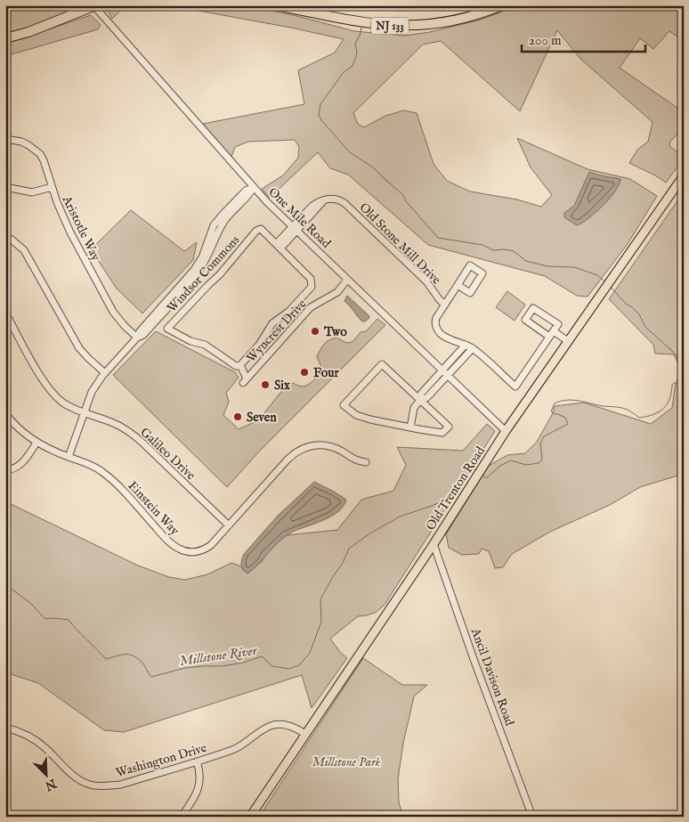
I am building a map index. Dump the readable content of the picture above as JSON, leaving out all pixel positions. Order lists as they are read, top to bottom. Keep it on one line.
{"streets":{"highway":["NJ 133"],"main road":["Old Trenton Road"],"street":["One Mile Road","Aristotle Way","Old Stone Mill Drive","Windsor Commons","Wyncrest Drive","Galileo Drive","Einstein Way","Ancil Davison Road","Washington Drive"]},"crossings":[["One Mile Road","Old Stone Mill Drive"],["One Mile Road","Wyncrest Drive"],["One Mile Road","Old Trenton Road"],["Windsor Commons","Wyncrest Drive"],["Galileo Drive","Einstein Way"],["Old Trenton Road","Ancil Davison Road"],["Old Trenton Road","Washington Drive"]],"water":["Millstone River"],"parks":["Millstone Park"],"places":["Two","Four","Six","Seven"],"scale_bar":"200 m","north":"bottom right"}
